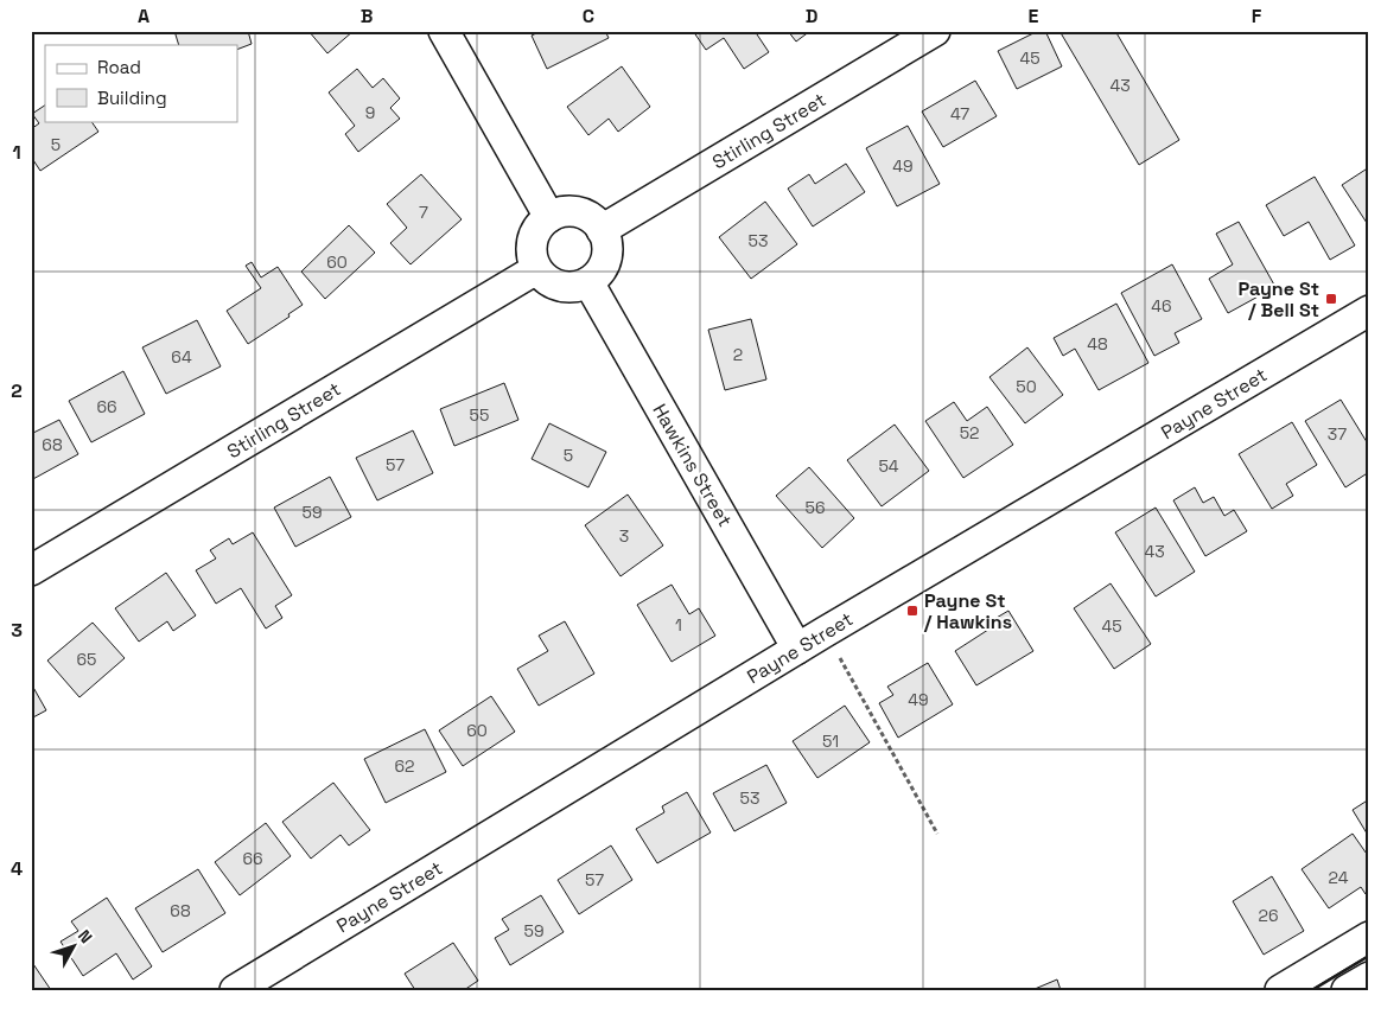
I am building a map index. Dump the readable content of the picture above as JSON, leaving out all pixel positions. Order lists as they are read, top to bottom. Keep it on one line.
{"streets":{"street":["Stirling Street","Payne Street","Hawkins Street"]},"crossings":[["Stirling Street","Hawkins Street"],["Payne Street","Hawkins Street"]],"places":{"transit":["Payne St / Bell St","Payne St / Hawkins"]},"house_numbers":["45","43","9","47","5","49","7","53","60","46","48","2","64","50","66","55","52","37","68","5","57","54","56","59","3","43","1","45","65","49","60","51","62","53","66","24","57","68","26","59"],"legend":["Road","Building"],"north":"top right","grid":{"columns":["A","B","C","D","E","F"],"rows":["1","2","3","4"]}}
